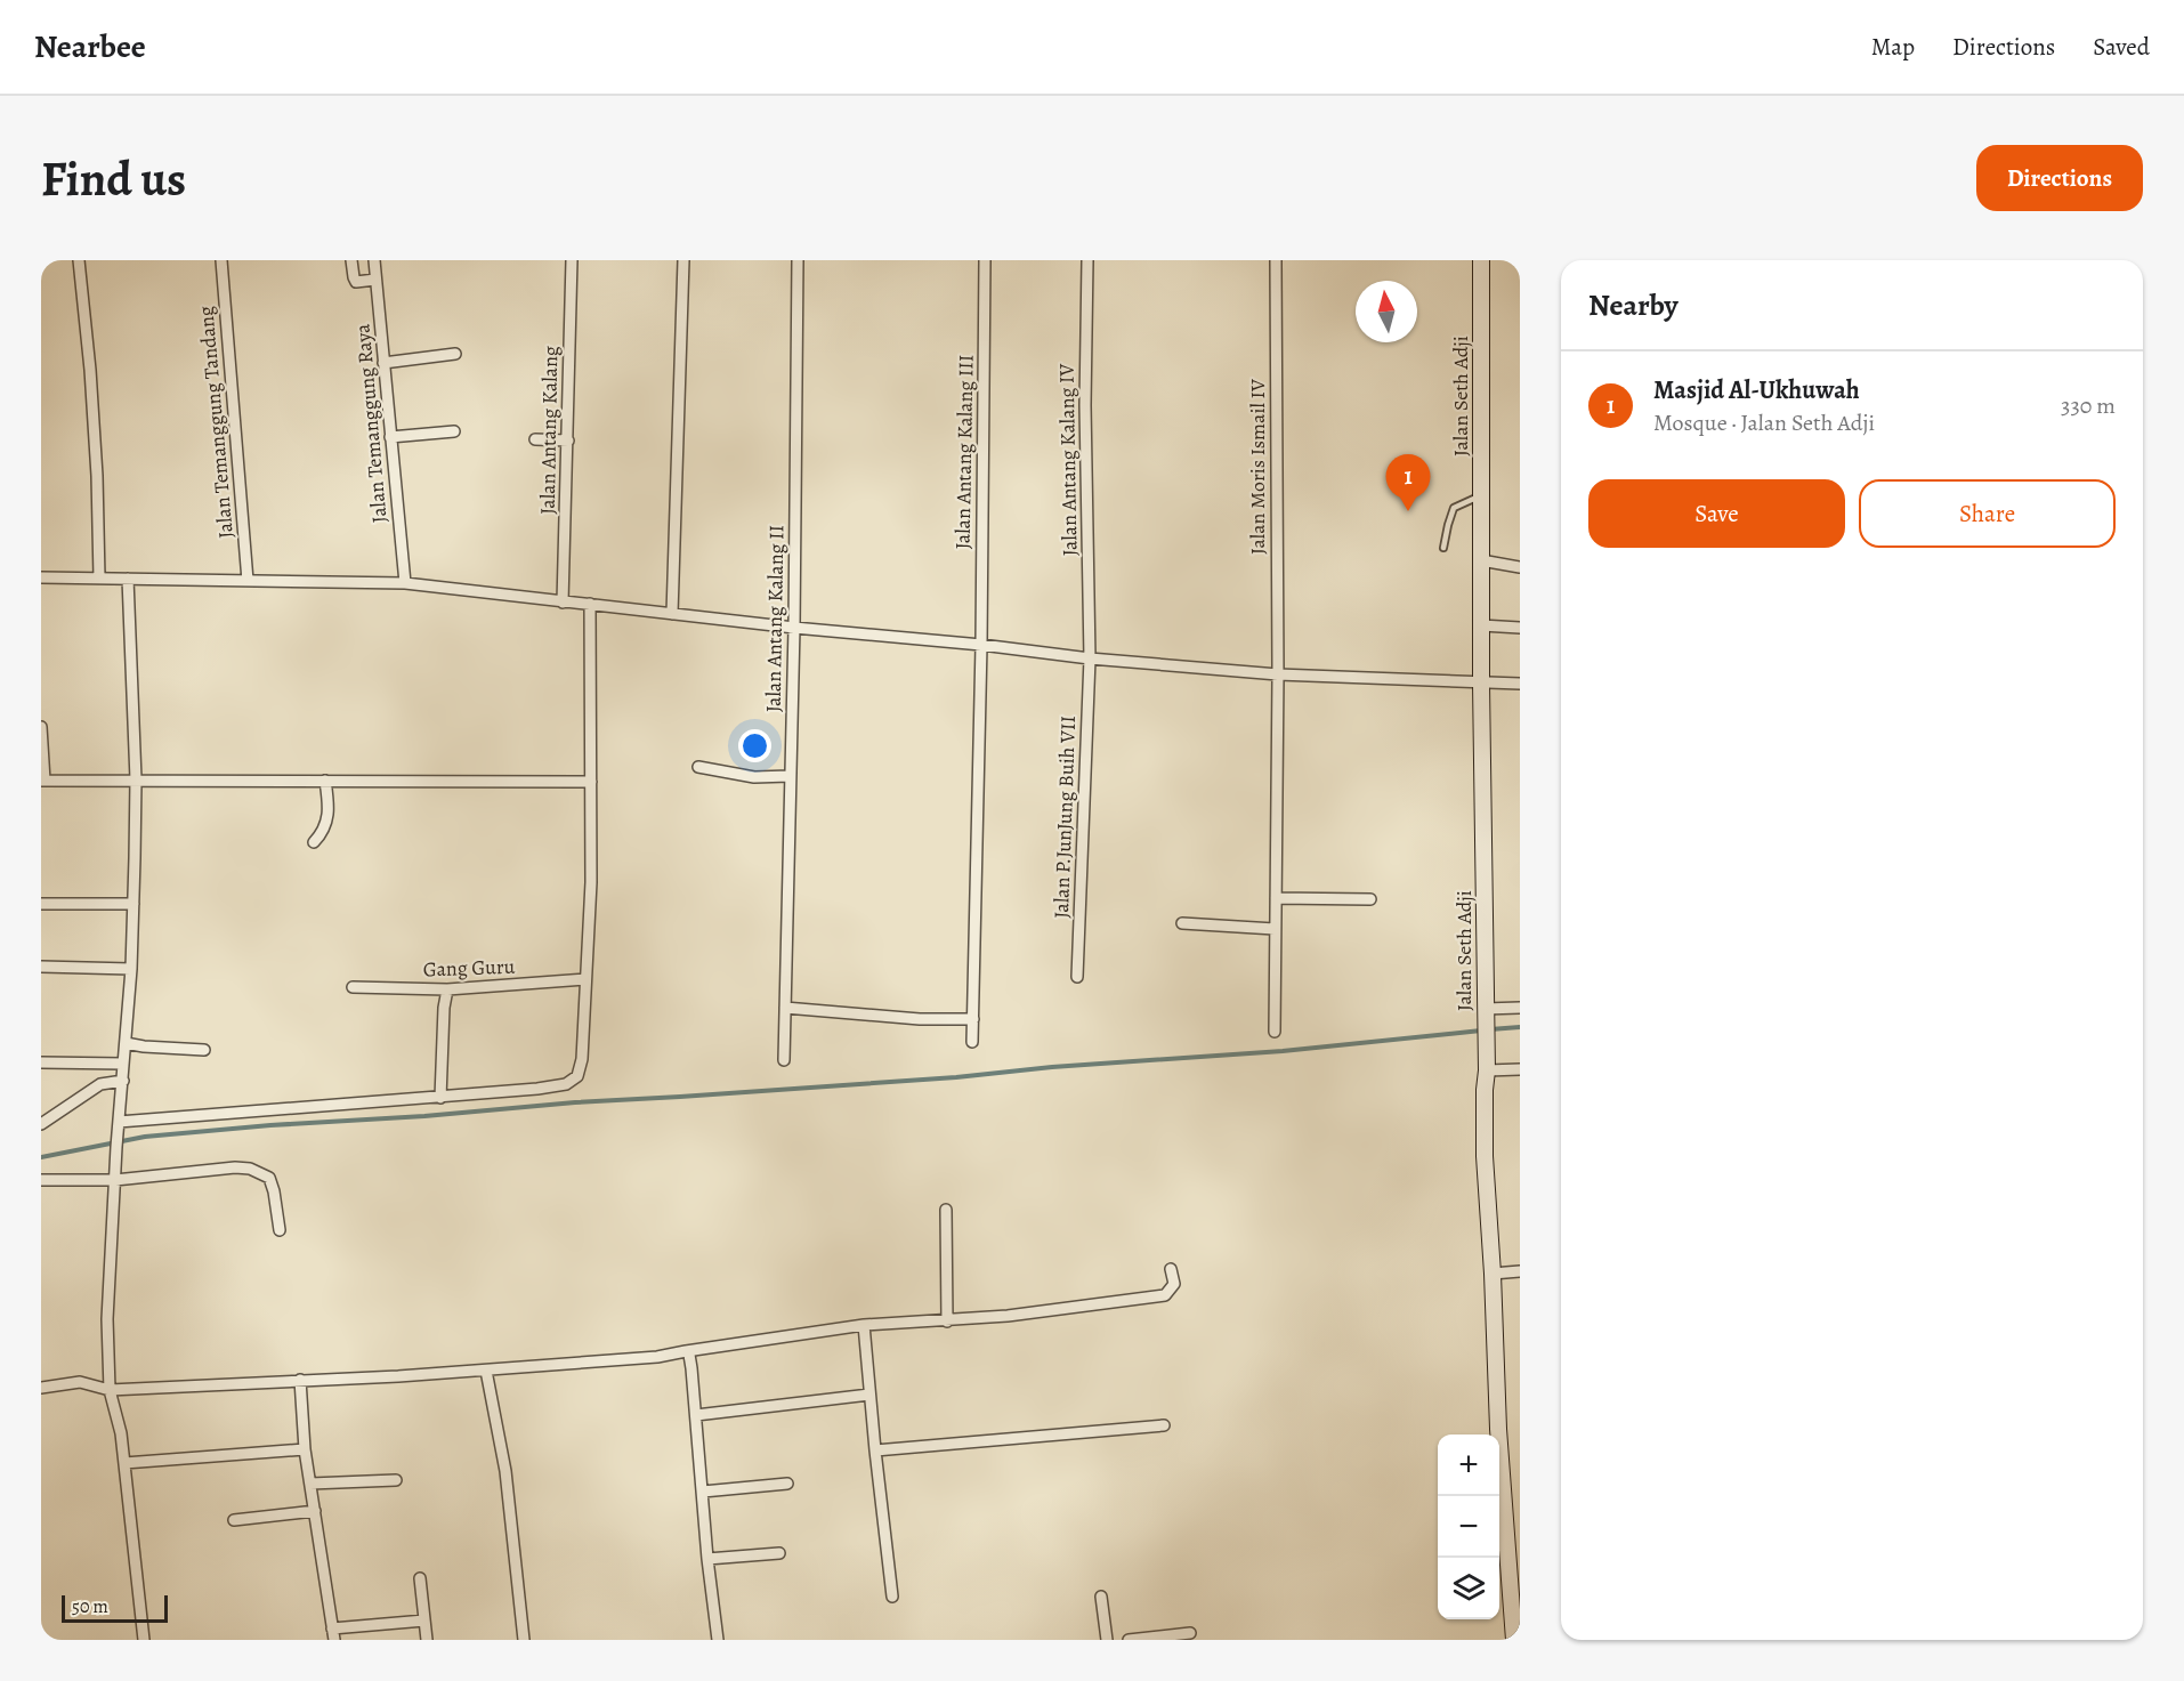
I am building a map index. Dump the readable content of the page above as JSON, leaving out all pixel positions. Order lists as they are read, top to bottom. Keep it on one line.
{"streets":{"street":["Jalan Seth Adji","Jalan Temanggung Tandang","Jalan Temanggung Raya","Jalan Antang Kalang","Jalan Antang Kalang III","Jalan Antang Kalang IV","Jalan Moris Ismail IV","Jalan Antang Kalang II","Jalan P.JunJung Buih VII","Gang Guru"]},"crossings":[["Jalan Antang Kalang IV","Jalan P.JunJung Buih VII"]],"scale_bar":"50 m","north":"top","page":{"header":"Nearbee","nav":["Map","Directions","Saved"],"buttons":["Directions",["Save","Share"]],"title":"Find us","heading":"Nearby","list":[{"mark":"1","name":"Masjid Al-Ukhuwah","note":"Mosque · Jalan Seth Adji","value":"330 m"}],"pins":"1","map_buttons":["+","−"],"scale":"50 m"}}
